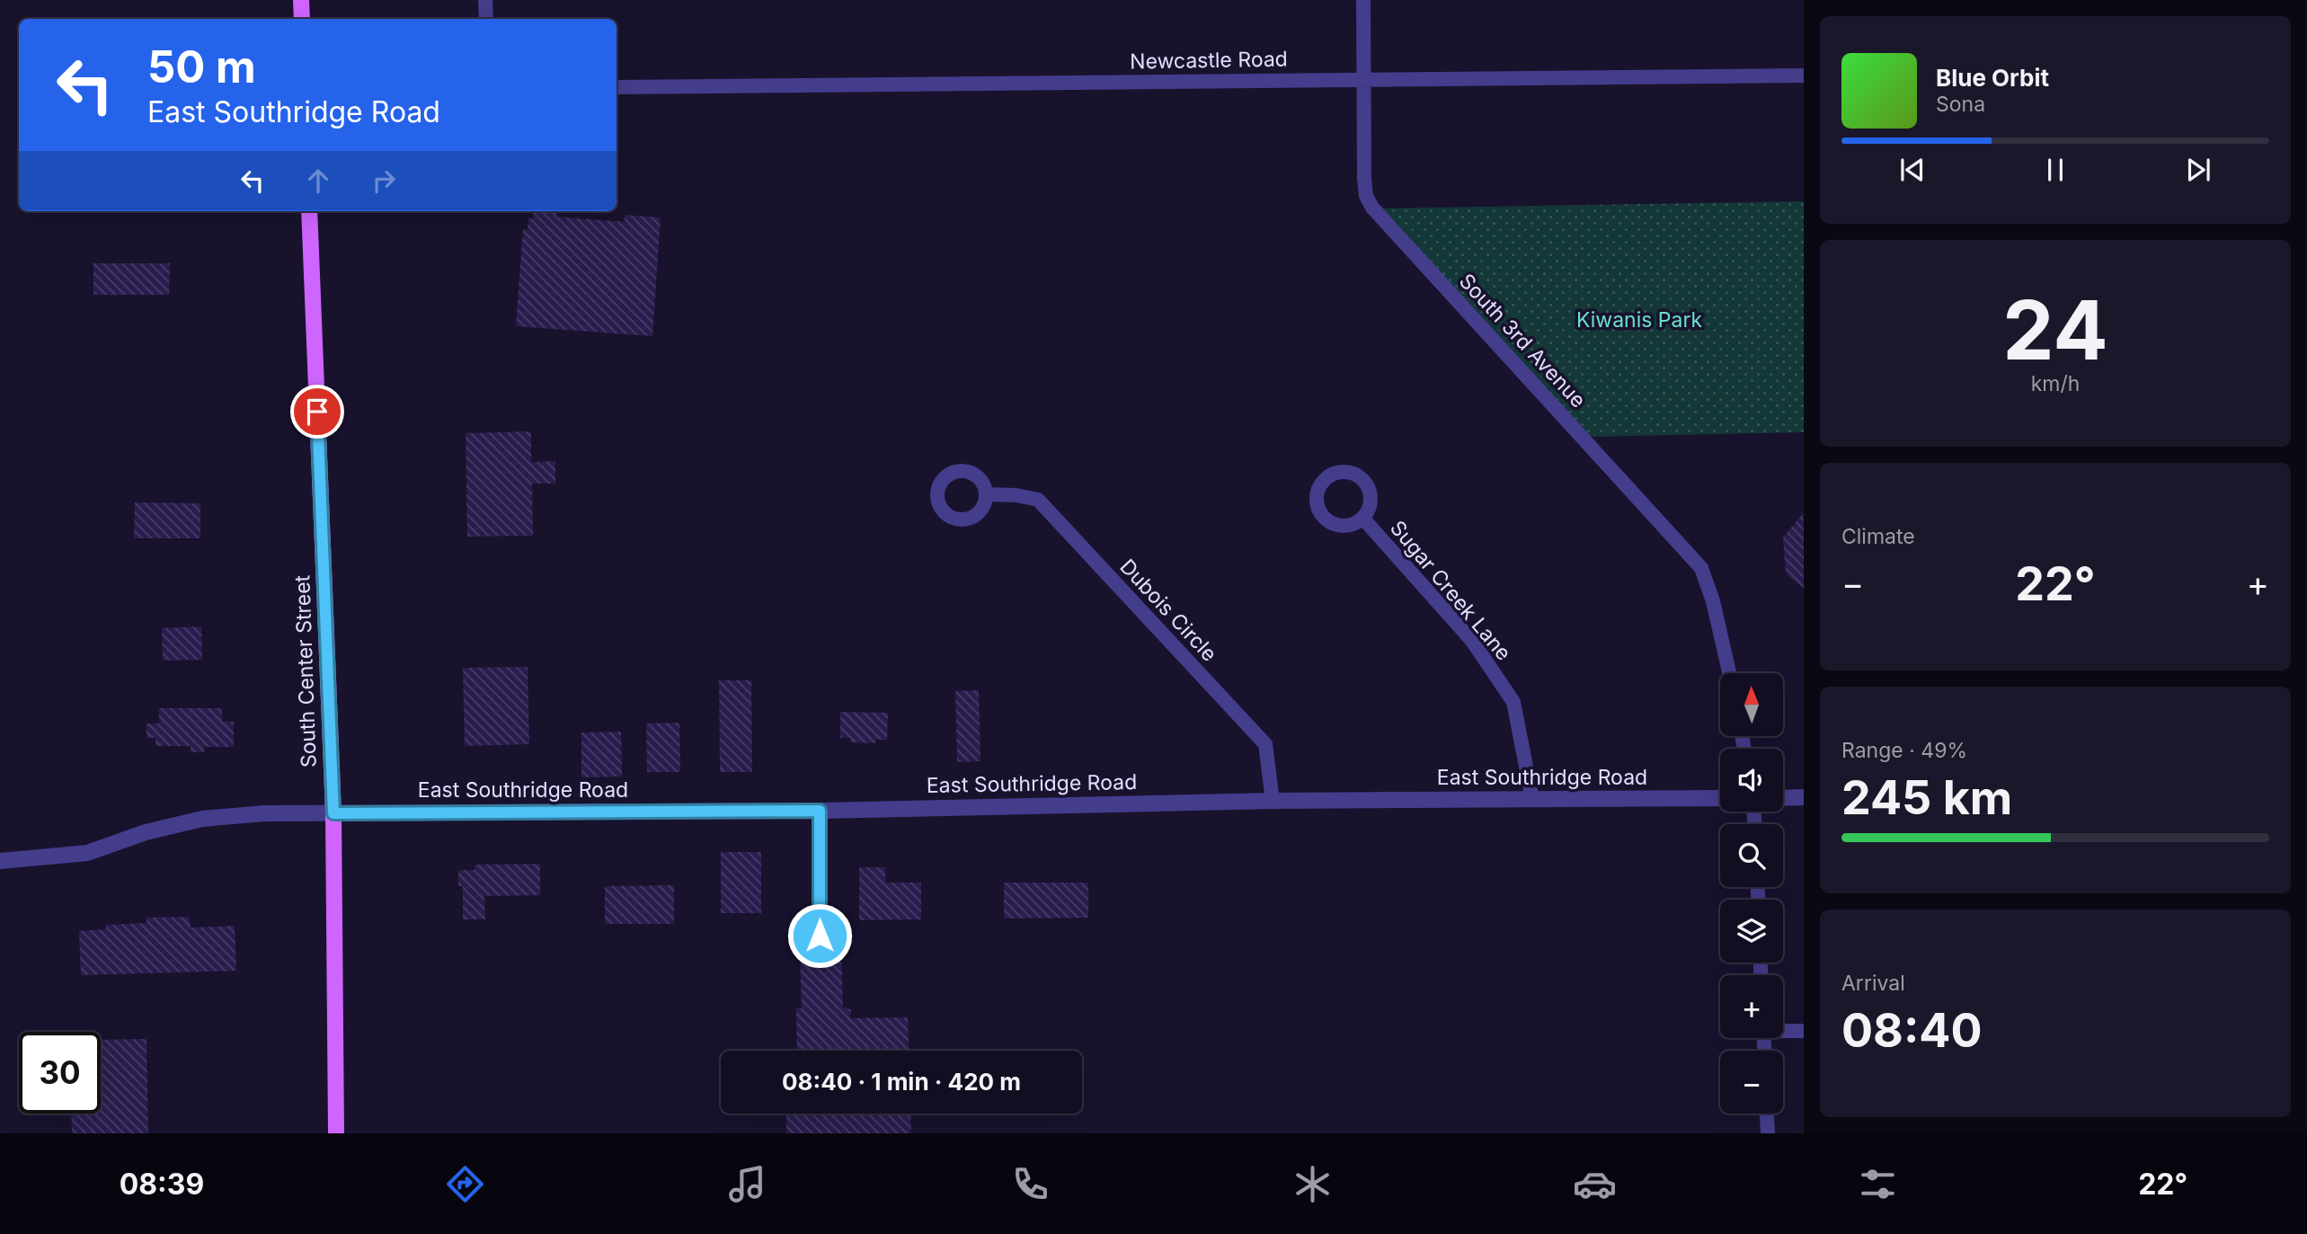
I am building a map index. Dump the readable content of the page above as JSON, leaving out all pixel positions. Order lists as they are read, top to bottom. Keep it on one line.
{"streets":{"main road":["South Center Street"],"street":["Newcastle Road","South 3rd Avenue","Sugar Creek Lane","Dubois Circle","East Southridge Road"]},"crossings":[["Newcastle Road","South 3rd Avenue"],["Sugar Creek Lane","East Southridge Road"],["Dubois Circle","East Southridge Road"],["South Center Street","East Southridge Road"]],"parks":["Kiwanis Park"],"north":"top","page":{"turn":["50 m","East Southridge Road"],"song":["Blue Orbit","Sona"],"tile":[["24","km/h"],"Climate",["Range · 49%","245 km"],["Arrival","08:40"]],"heat":["−","22°","+"],"map_buttons":["+","−"],"limit":"30","trip":"08:40 · 1 min · 420 m","tabs":["08:39","22°"]}}
